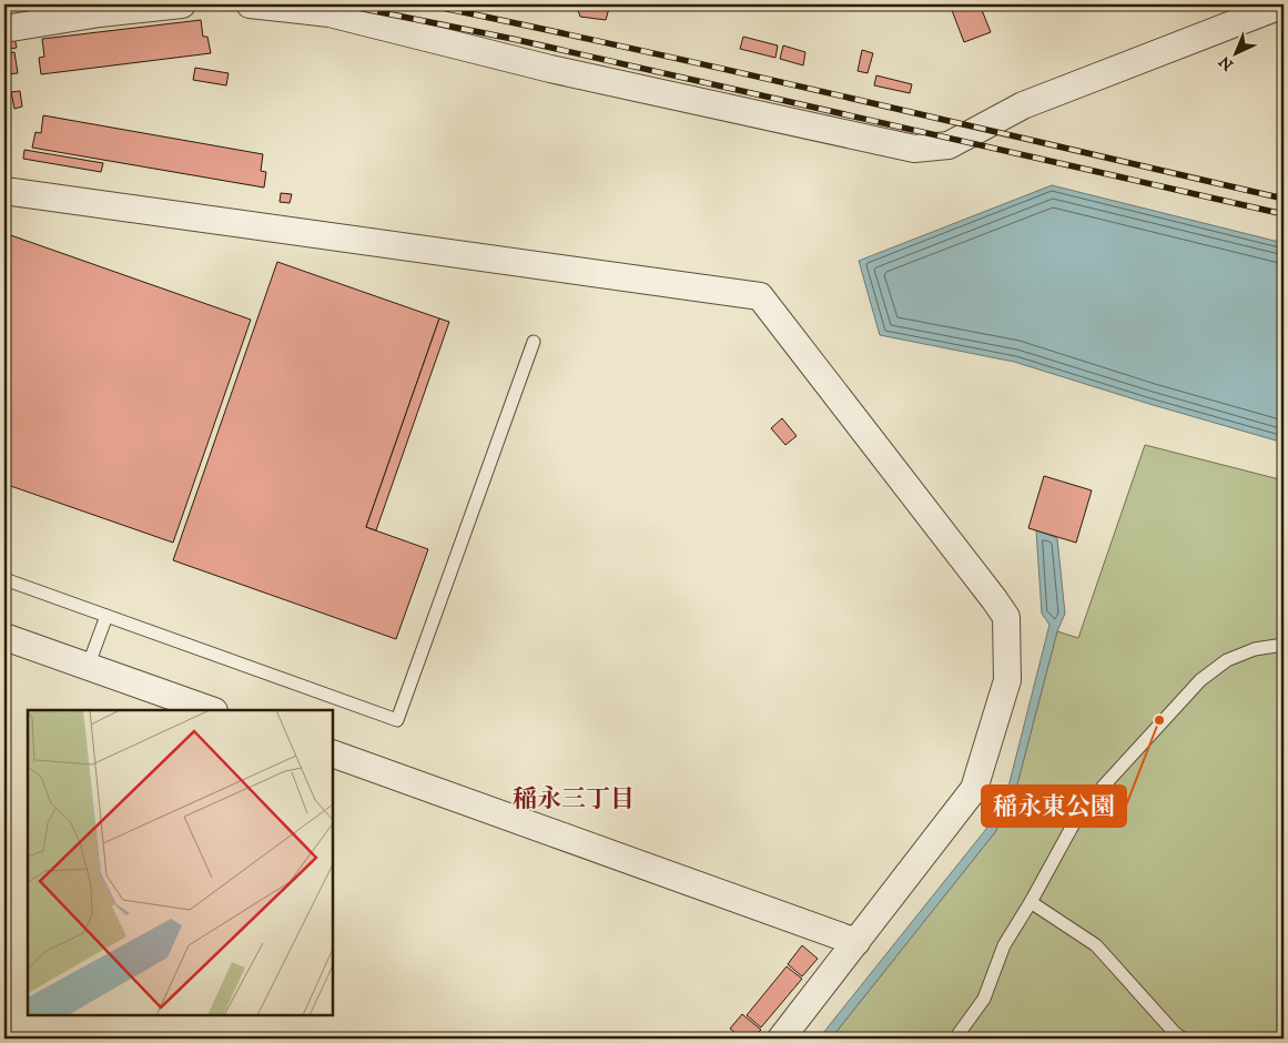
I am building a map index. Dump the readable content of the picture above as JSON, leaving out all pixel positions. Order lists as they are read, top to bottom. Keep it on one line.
{"districts":["稲永三丁目"],"places":["稲永東公園"],"north":"bottom left"}
